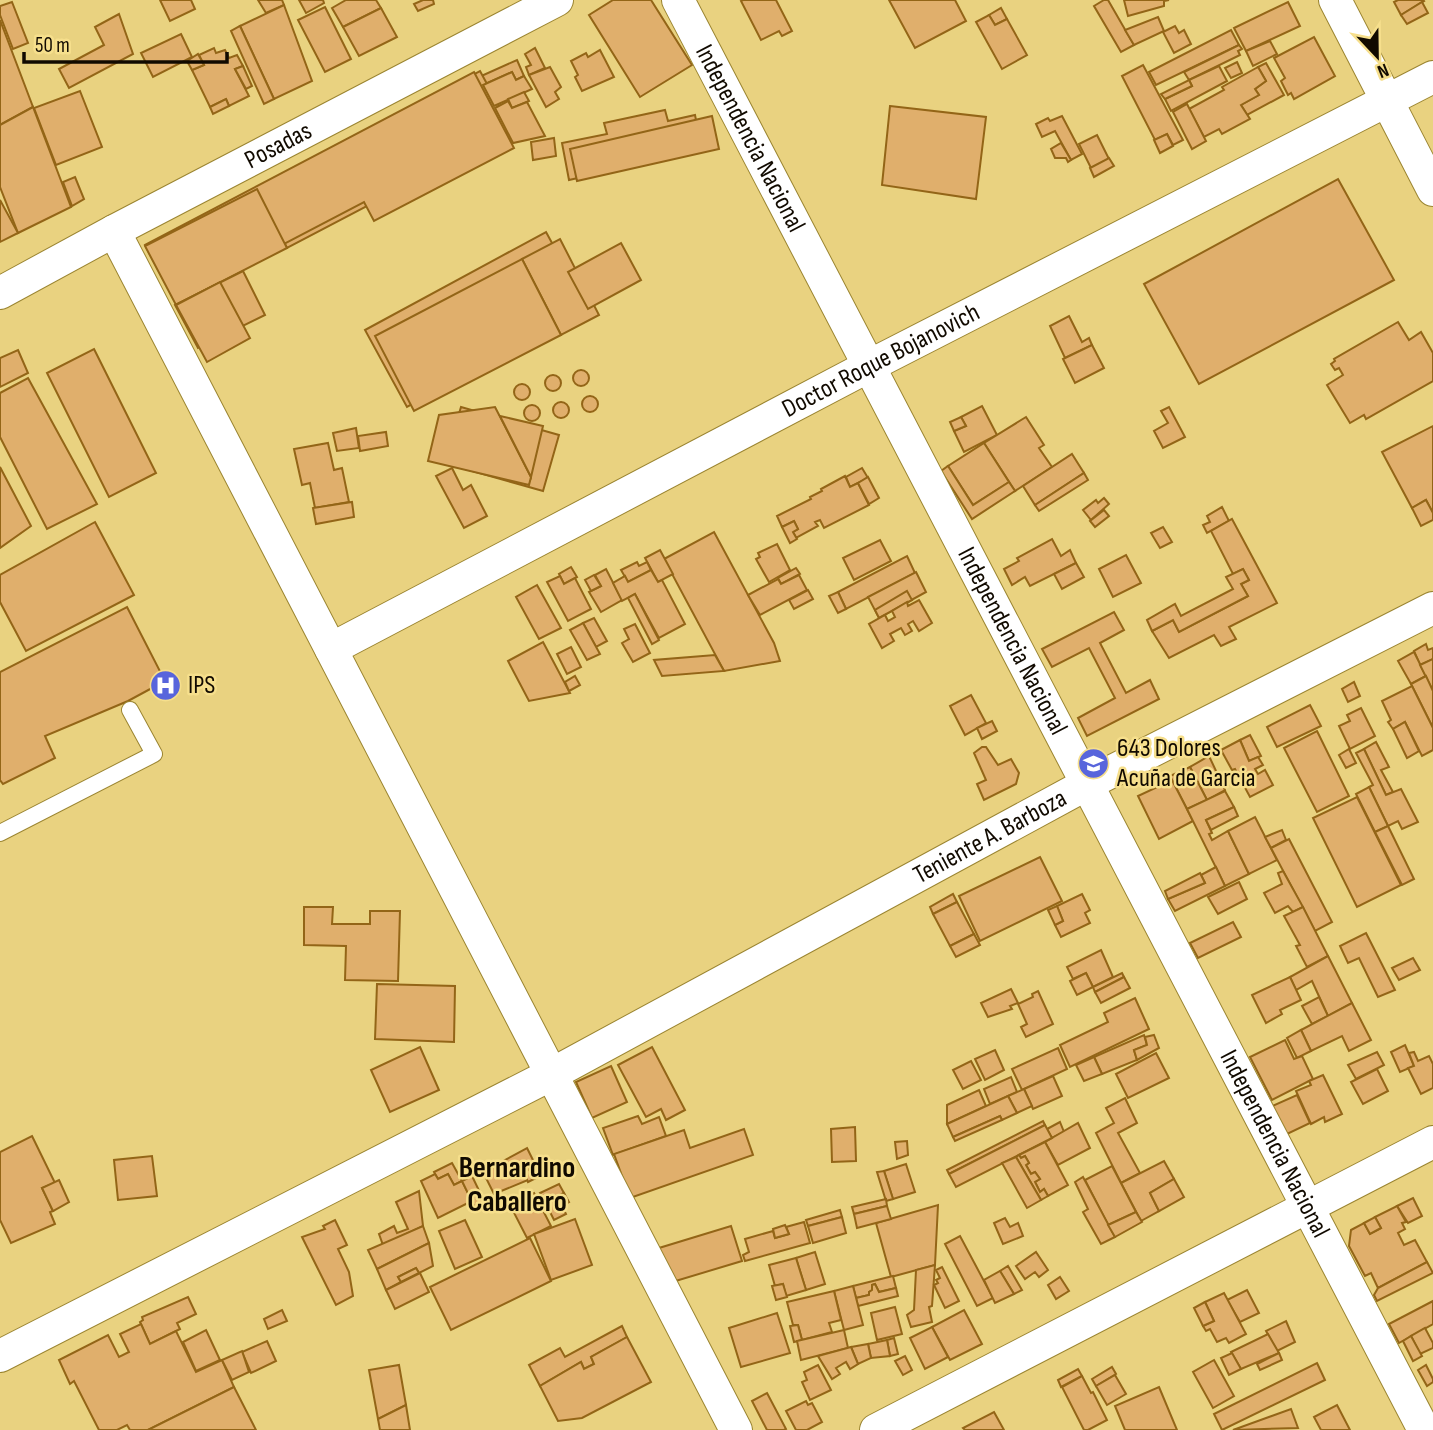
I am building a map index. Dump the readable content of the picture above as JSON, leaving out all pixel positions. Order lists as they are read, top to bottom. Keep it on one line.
{"streets":{"street":["Independencia Nacional","Posadas","Doctor Roque Bojanovich","Teniente A. Barboza"]},"crossings":[["Independencia Nacional","Doctor Roque Bojanovich"],["Independencia Nacional","Teniente A. Barboza"]],"districts":["Bernardino Caballero"],"places":{"hospital":["IPS"],"school or university":["643 Dolores Acuña de Garcia"]},"scale_bar":"50 m","north":"bottom"}
